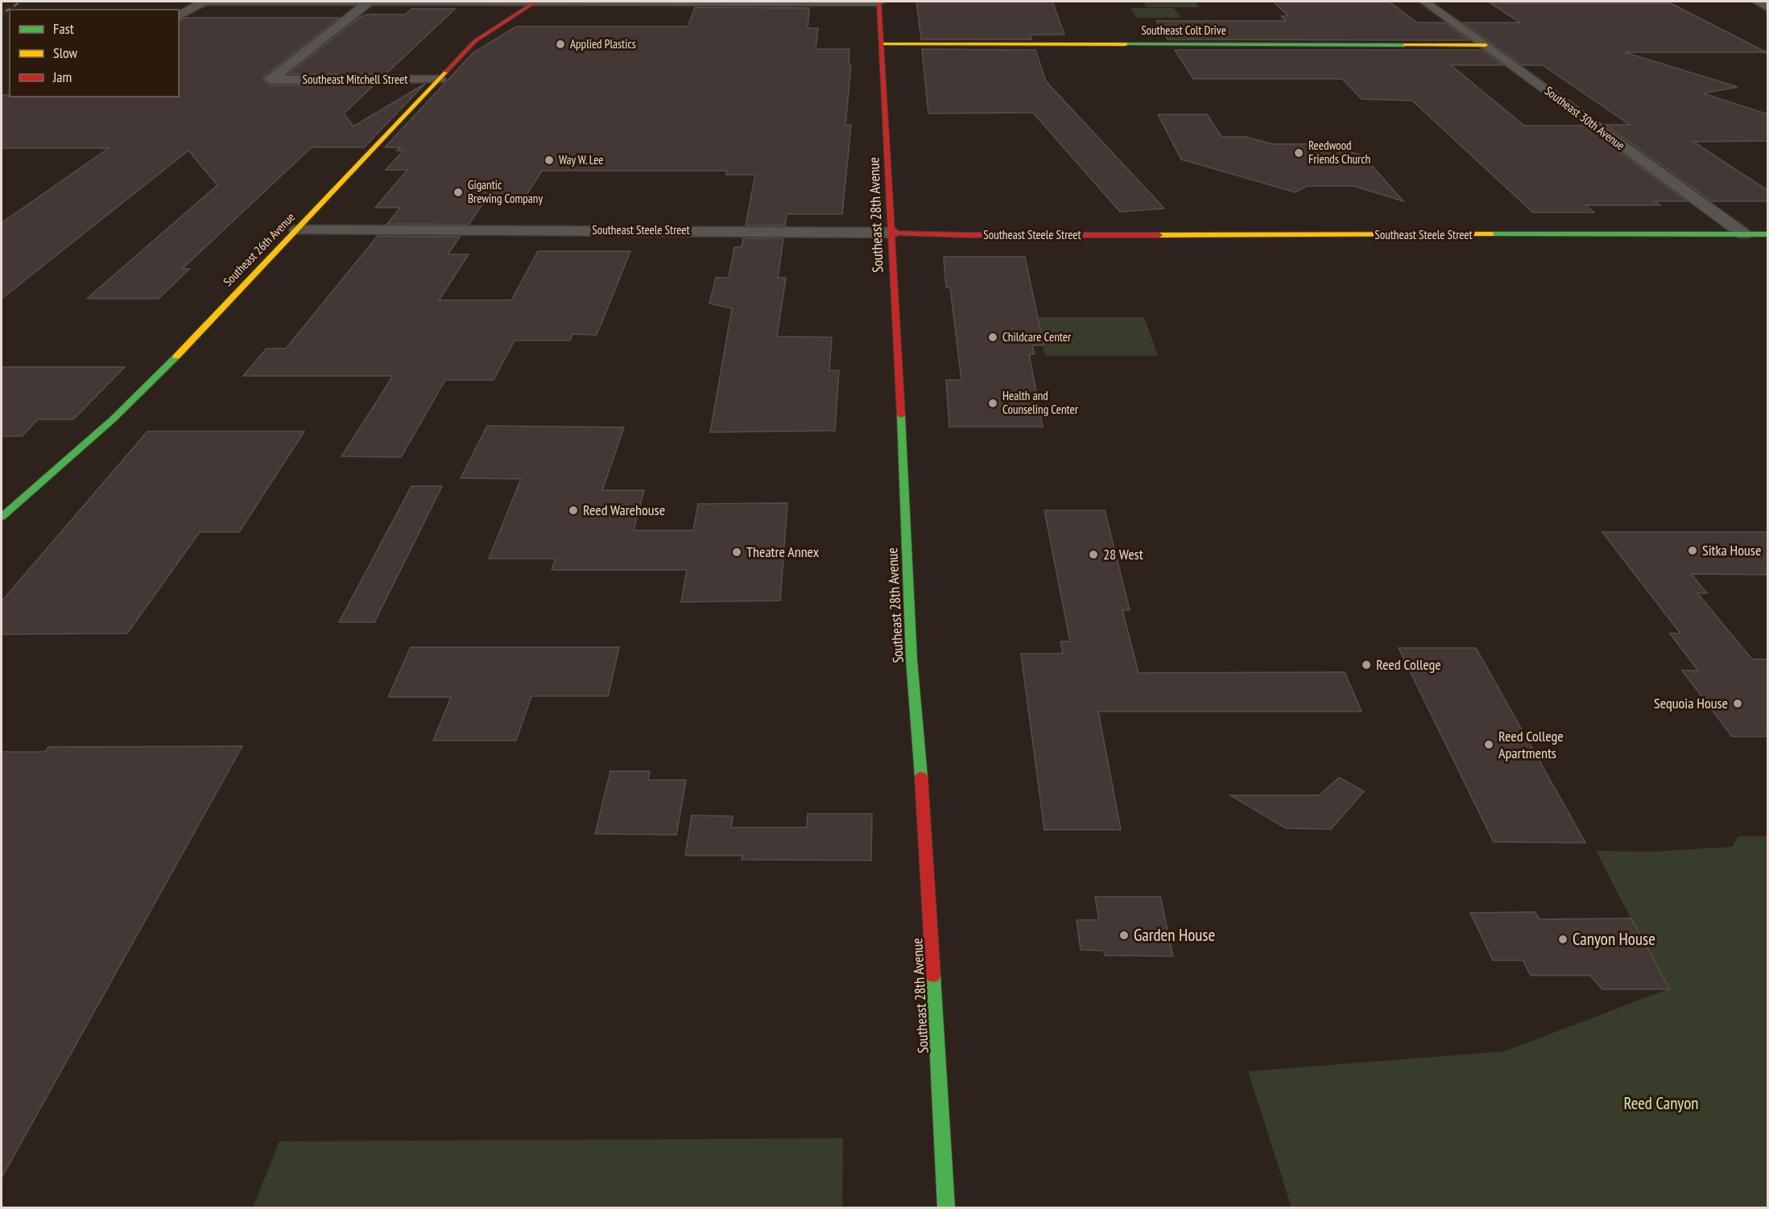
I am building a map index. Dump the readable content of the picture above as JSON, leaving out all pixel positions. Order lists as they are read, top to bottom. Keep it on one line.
{"streets":{"street":["Southeast Colt Drive","Southeast Mitchell Street","Southeast 30th Avenue","Southeast 28th Avenue","Southeast Steele Street","Southeast 26th Avenue"]},"crossings":[["Southeast Colt Drive","Southeast 30th Avenue"],["Southeast Colt Drive","Southeast 28th Avenue"],["Southeast Mitchell Street","Southeast 26th Avenue"],["Southeast 30th Avenue","Southeast Steele Street"],["Southeast 28th Avenue","Southeast Steele Street"],["Southeast Steele Street","Southeast 26th Avenue"]],"parks":["Reed Canyon"],"places":["Applied Plastics","Reedwood Friends Church","Way W. Lee","Gigantic Brewing Company","Childcare Center","Health and Counseling Center","Reed Warehouse","Sitka House","Theatre Annex","28 West","Reed College","Sequoia House","Reed College Apartments","Garden House","Canyon House"],"legend":["Fast","Slow","Jam"]}
